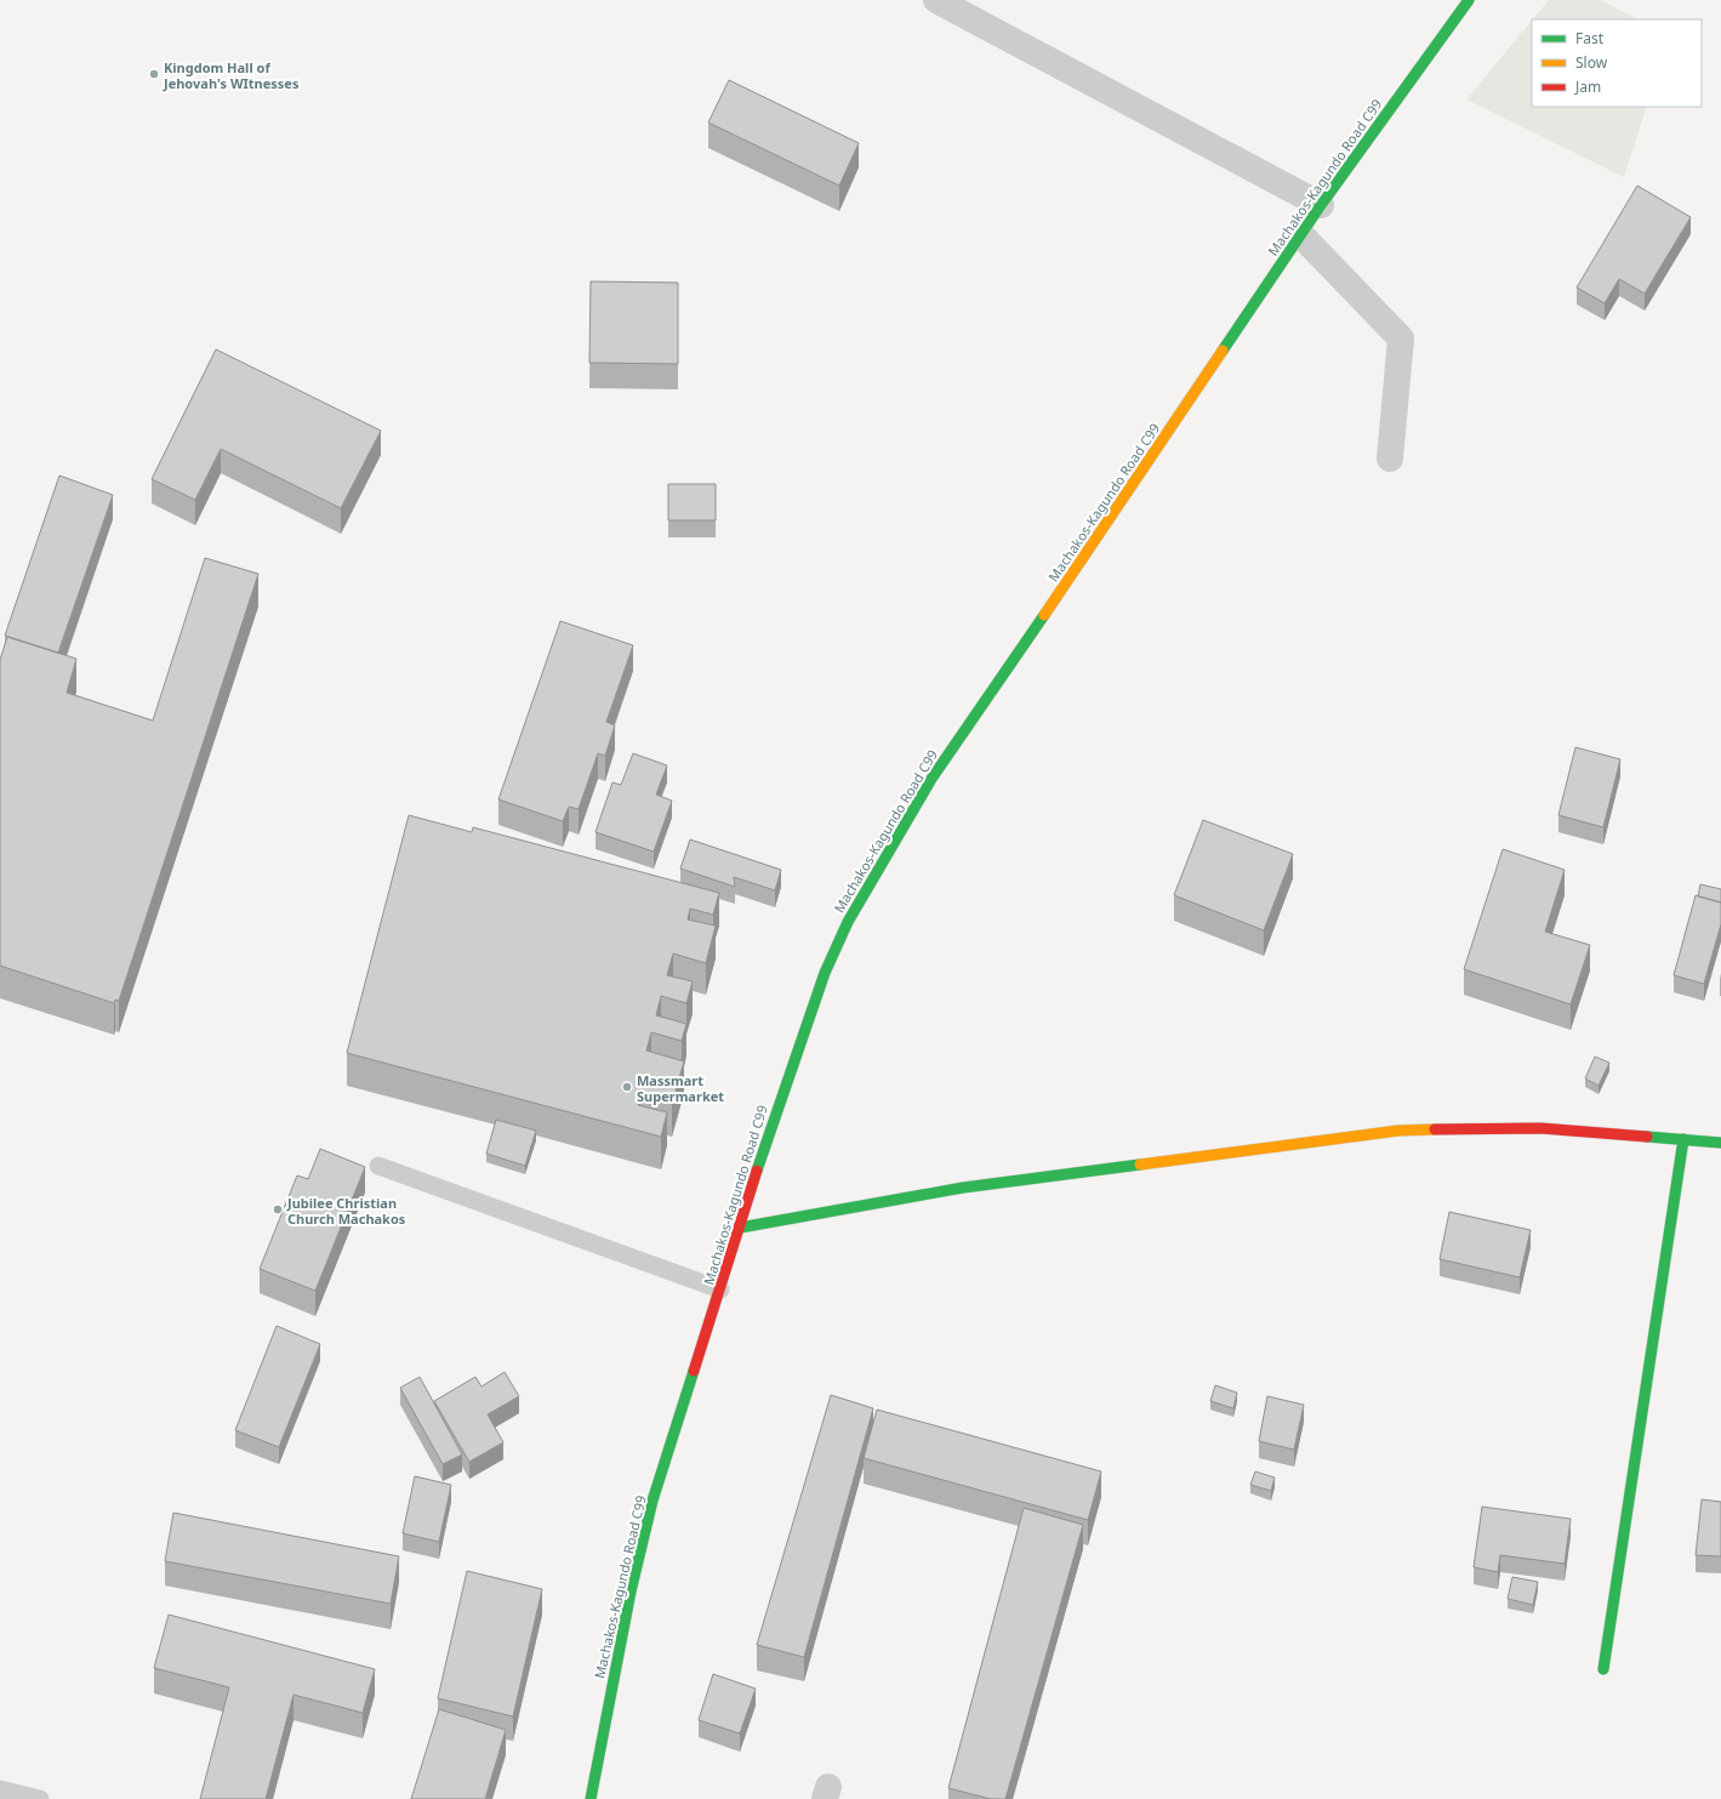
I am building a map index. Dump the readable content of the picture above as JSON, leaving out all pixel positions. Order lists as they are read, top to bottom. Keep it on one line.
{"streets":{"main road":["Machakos-Kagundo Road C99"]},"places":["Kingdom Hall of Jehovah's WItnesses","Massmart Supermarket","Jubilee Christian Church Machakos"],"legend":["Fast","Slow","Jam"]}
